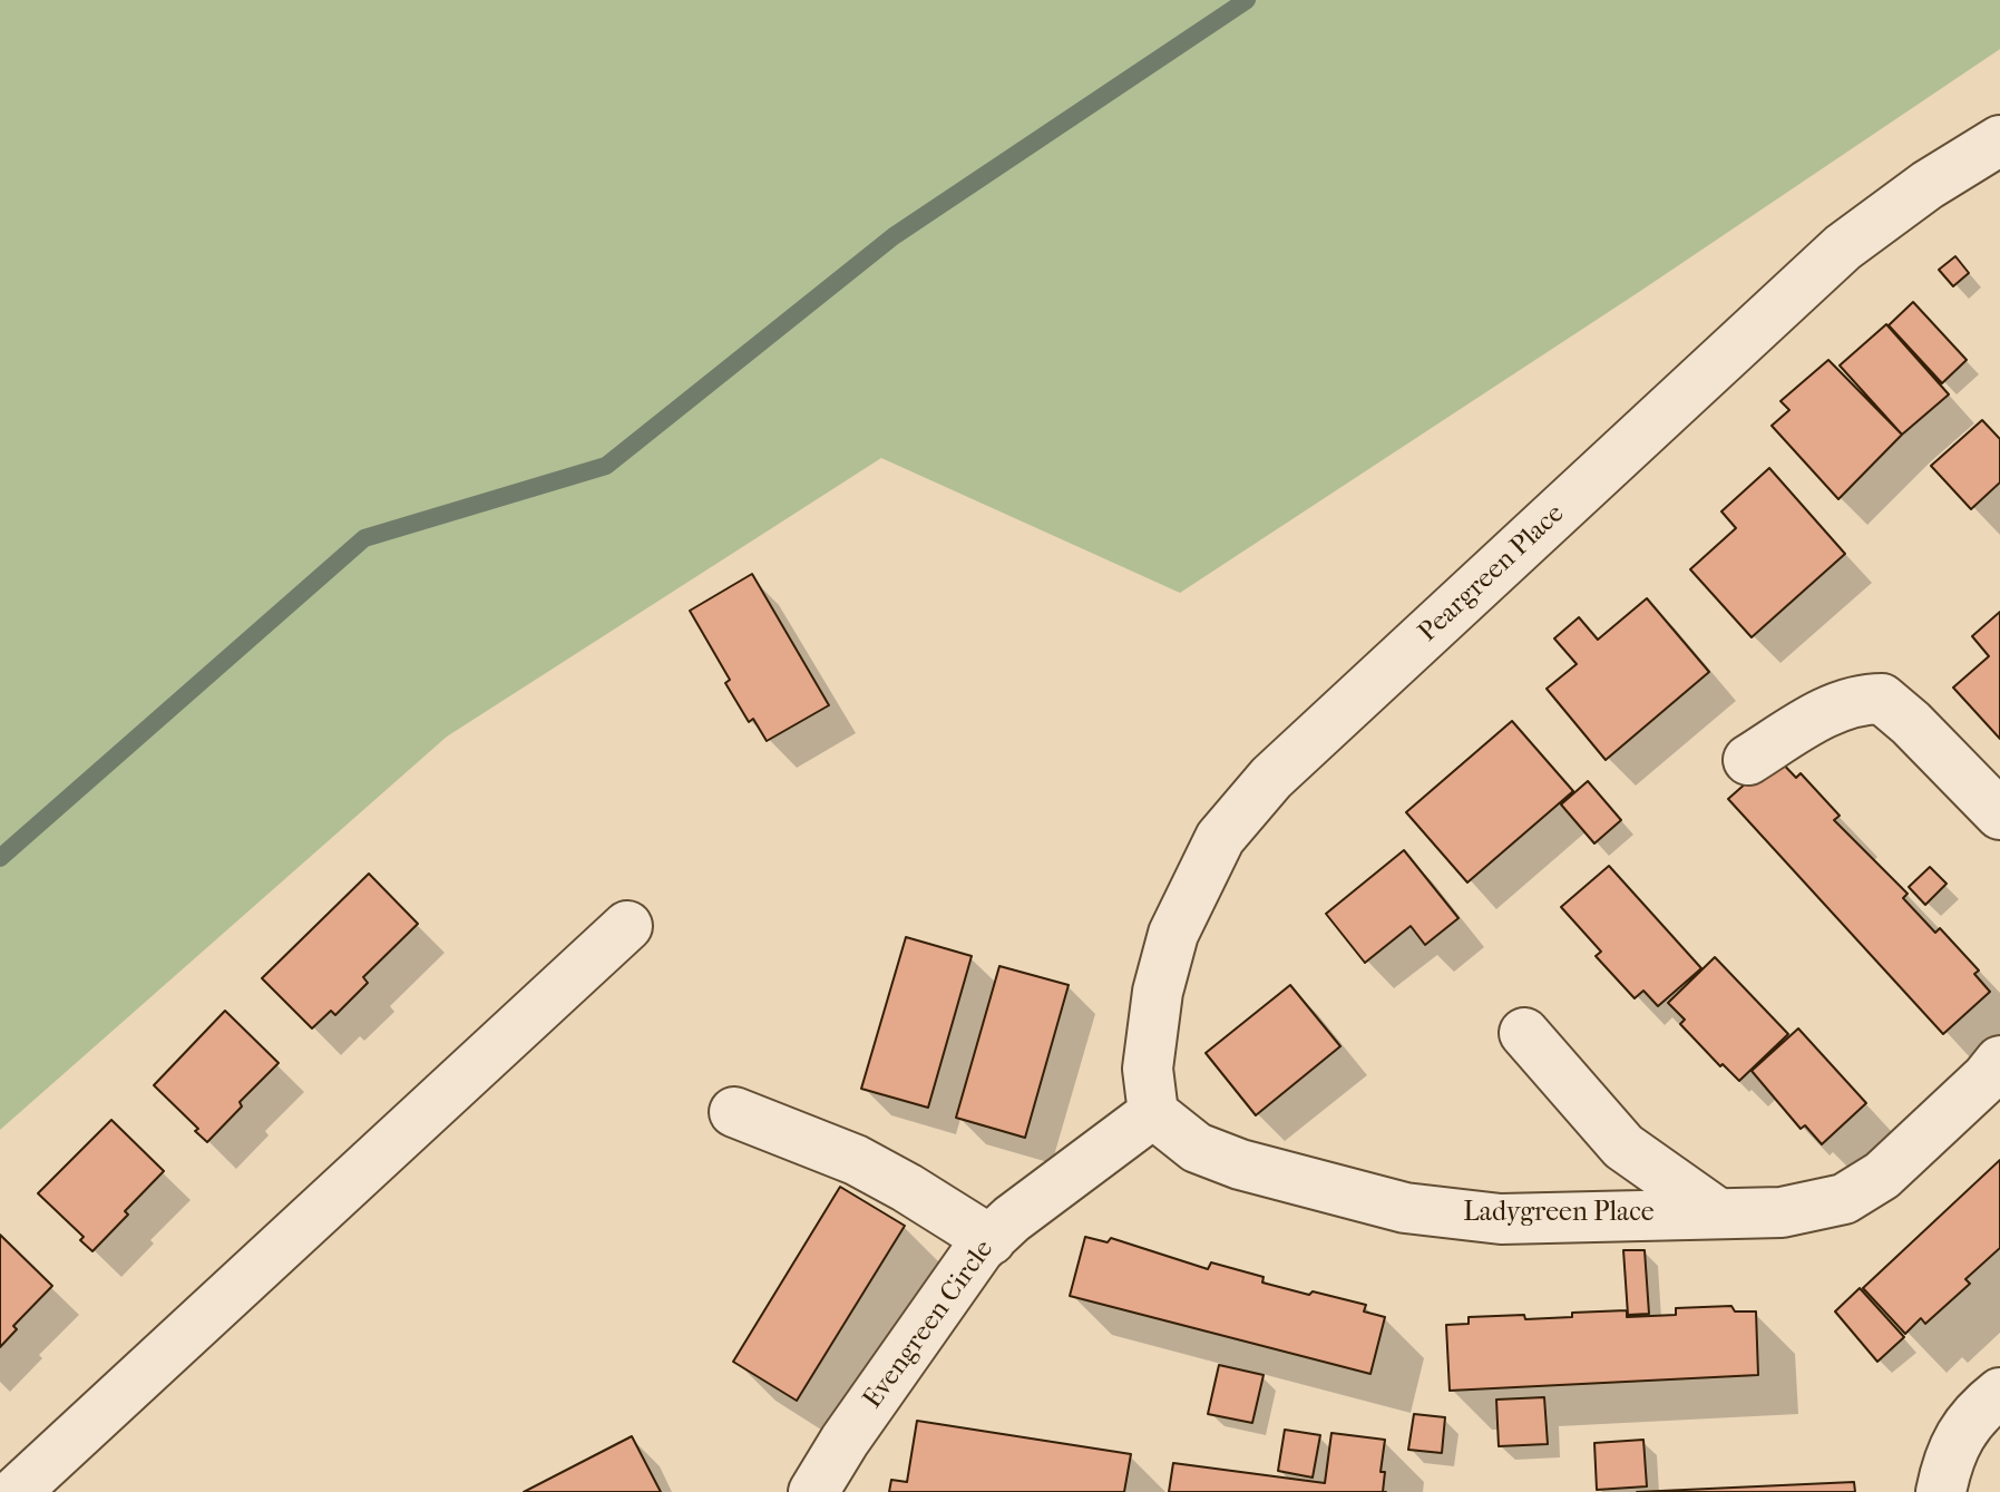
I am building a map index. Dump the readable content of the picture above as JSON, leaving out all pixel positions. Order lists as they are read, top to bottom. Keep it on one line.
{"streets":{"street":["Peargreen Place","Ladygreen Place","Evengreen Circle"]},"crossings":[["Peargreen Place","Ladygreen Place"],["Peargreen Place","Evengreen Circle"],["Ladygreen Place","Evengreen Circle"]]}
